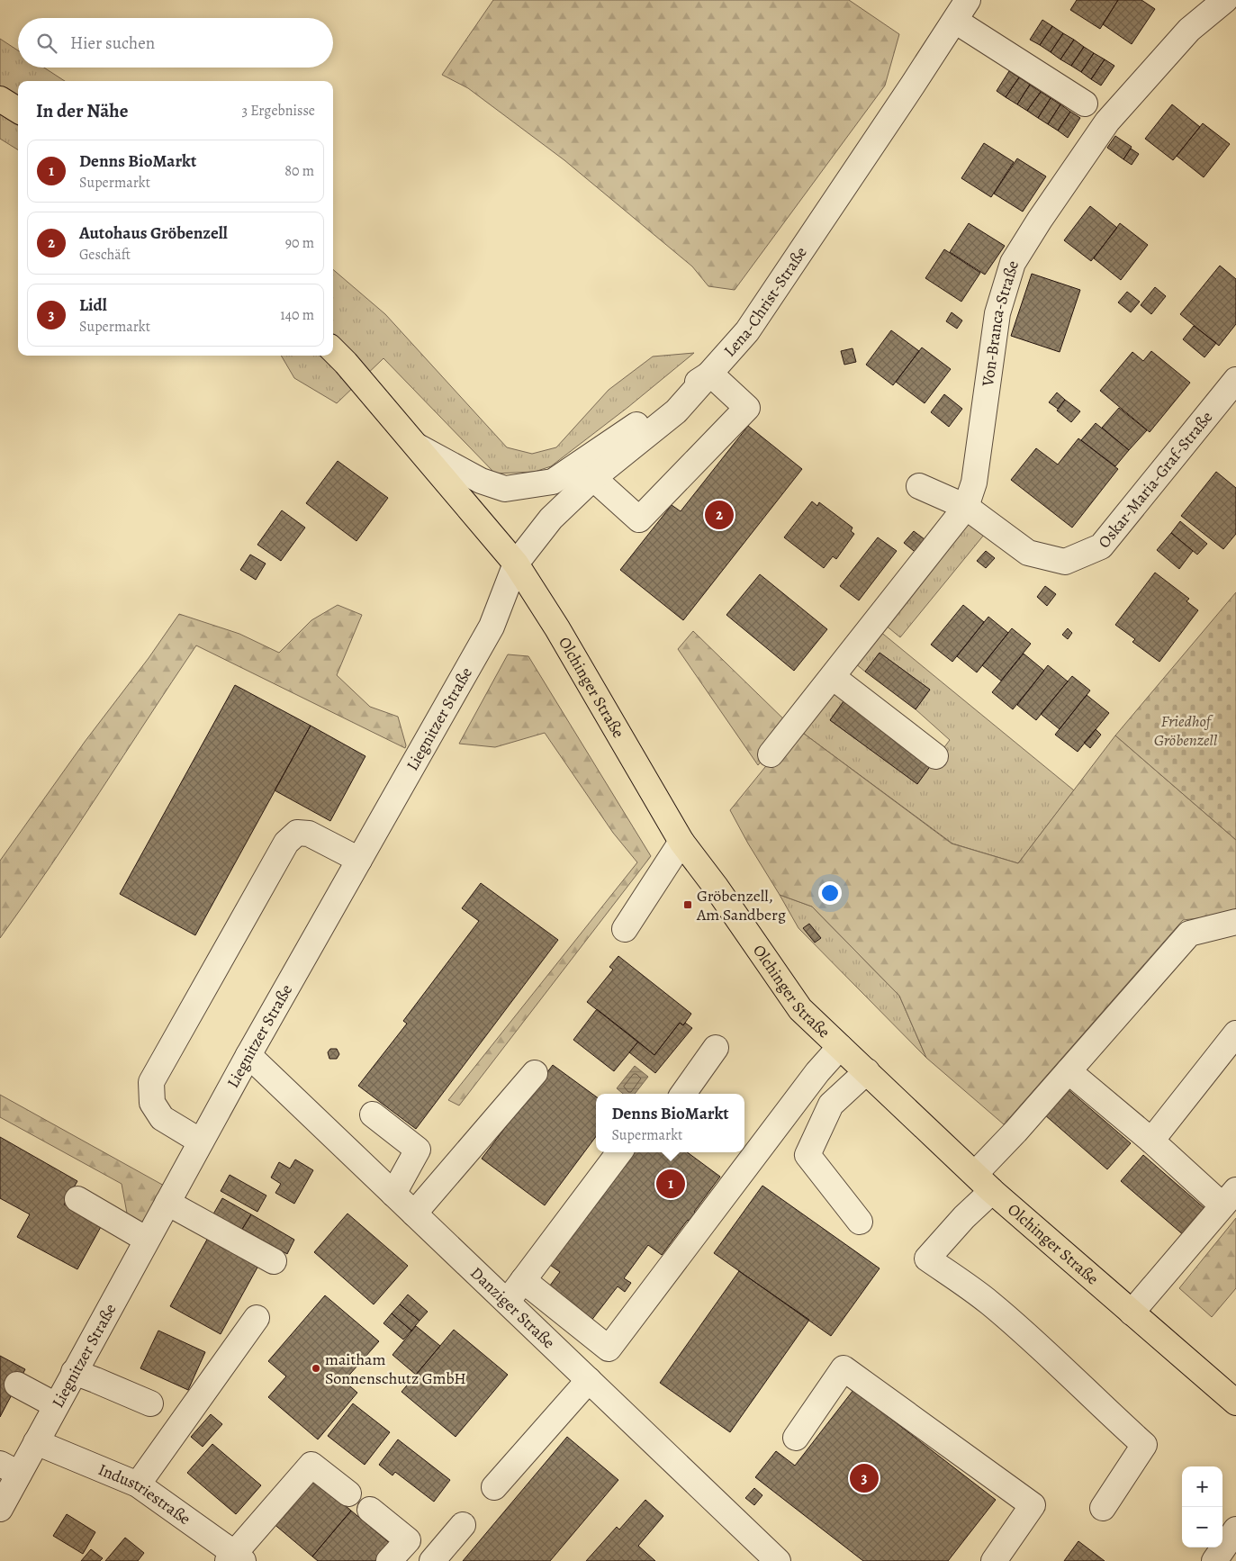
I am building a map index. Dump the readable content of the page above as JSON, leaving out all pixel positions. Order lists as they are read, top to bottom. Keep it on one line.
{"streets":{"main road":["Olchinger Straße"],"street":["Lena-Christ-Straße","Von-Branca-Straße","Oskar-Maria-Graf-Straße","Liegnitzer Straße","Danziger Straße","Industriestraße"]},"crossings":[["Lena-Christ-Straße","Olchinger Straße"],["Lena-Christ-Straße","Liegnitzer Straße"],["Von-Branca-Straße","Oskar-Maria-Graf-Straße"],["Olchinger Straße","Liegnitzer Straße"],["Liegnitzer Straße","Danziger Straße"],["Liegnitzer Straße","Industriestraße"]],"parks":["Friedhof Gröbenzell"],"places":{"transit":["Gröbenzell, Am Sandberg"],"other":["maitham Sonnenschutz GmbH"]},"page":{"search":"Hier suchen","heading":["In der Nähe","3 Ergebnisse"],"list":[{"mark":"1","name":"Denns BioMarkt","note":"Supermarkt","value":"80 m"},{"mark":"2","name":"Autohaus Gröbenzell","note":"Geschäft","value":"90 m"},{"mark":"3","name":"Lidl","note":"Supermarkt","value":"140 m"}],"pins":["2","1","3"],"popup":["Denns BioMarkt","Supermarkt"],"map_buttons":["+","−"]}}
